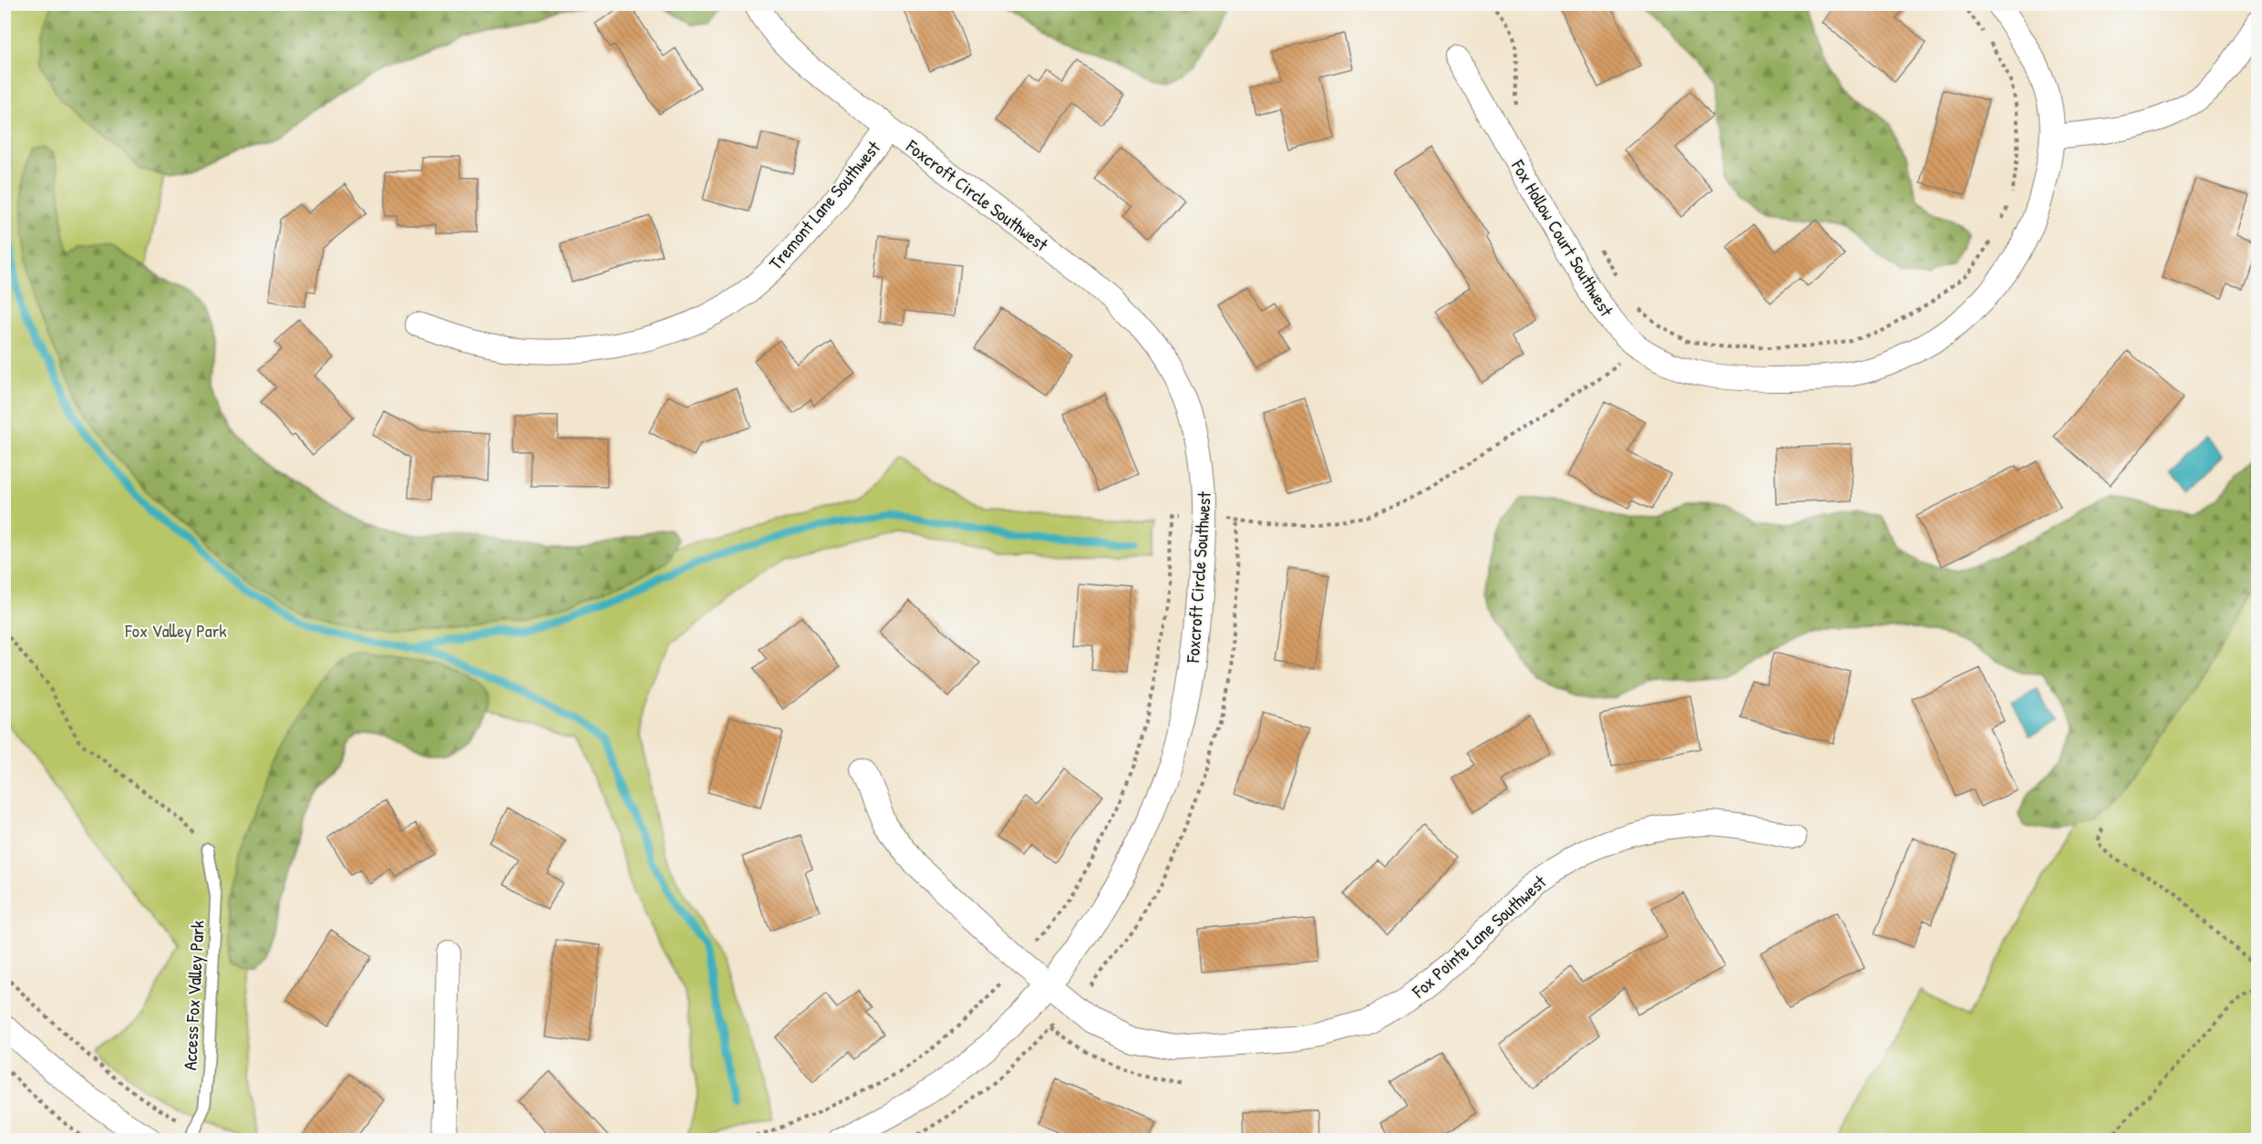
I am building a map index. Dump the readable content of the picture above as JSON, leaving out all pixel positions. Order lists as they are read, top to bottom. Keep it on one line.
{"streets":{"street":["Foxcroft Circle Southwest","Tremont Lane Southwest","Fox Hollow Court Southwest","Fox Pointe Lane Southwest"],"lane":["Access Fox Valley Park"]},"crossings":[["Foxcroft Circle Southwest","Tremont Lane Southwest"],["Foxcroft Circle Southwest","Fox Pointe Lane Southwest"]],"parks":["Fox Valley Park"]}
